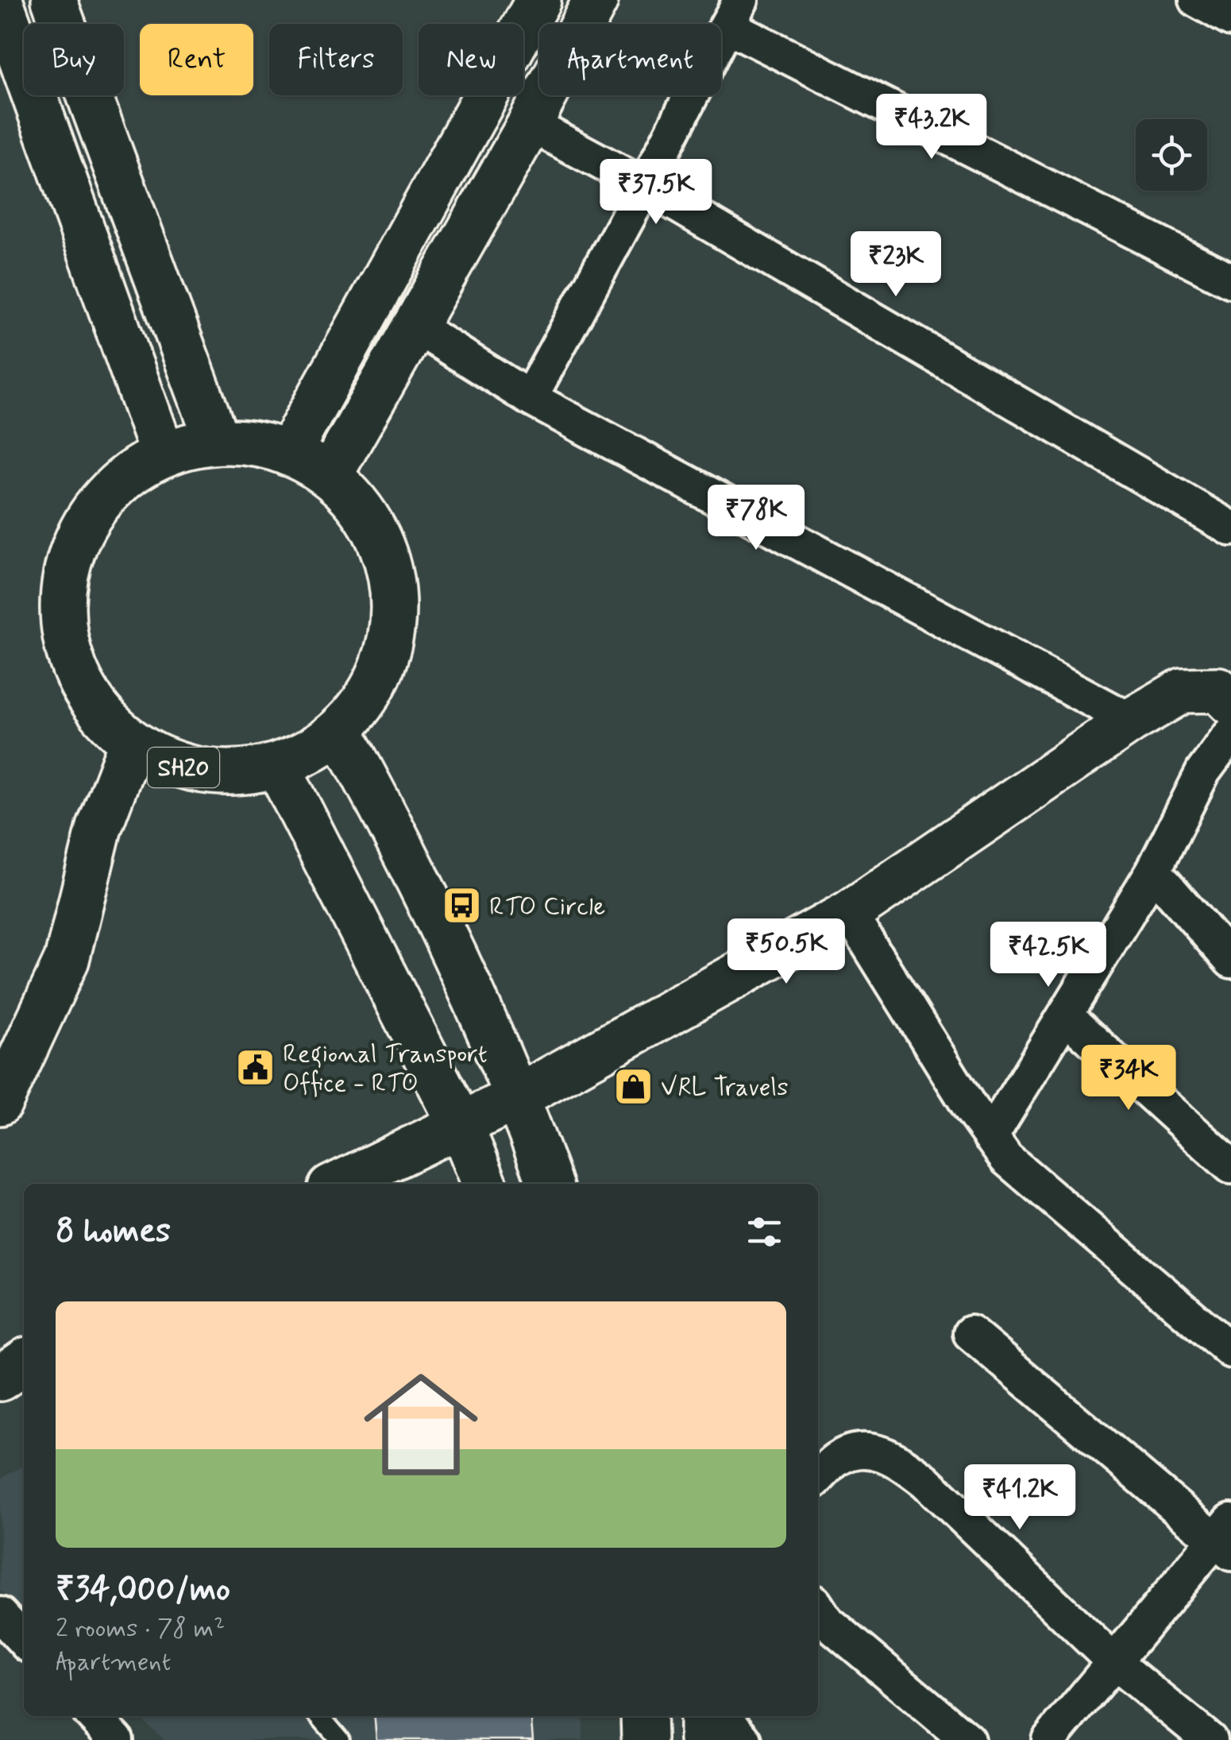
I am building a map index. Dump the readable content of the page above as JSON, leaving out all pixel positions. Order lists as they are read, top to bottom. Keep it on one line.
{"streets":{"main road":["SH20"]},"places":{"bus stop":["RTO Circle"],"public building":["Regional Transport Office - RTO"],"shop":["VRL Travels"]},"page":{"chip":["Buy","Rent","Filters","New","Apartment"],"price":["₹43.2K","₹37.5K","₹23K","₹78K","₹50.5K","₹42.5K","₹34K","₹41.2K"],"heading":"8 homes","list":[{"name":"₹34,000/mo","note":"2 rooms · 78 m² · Apartment"}]}}
